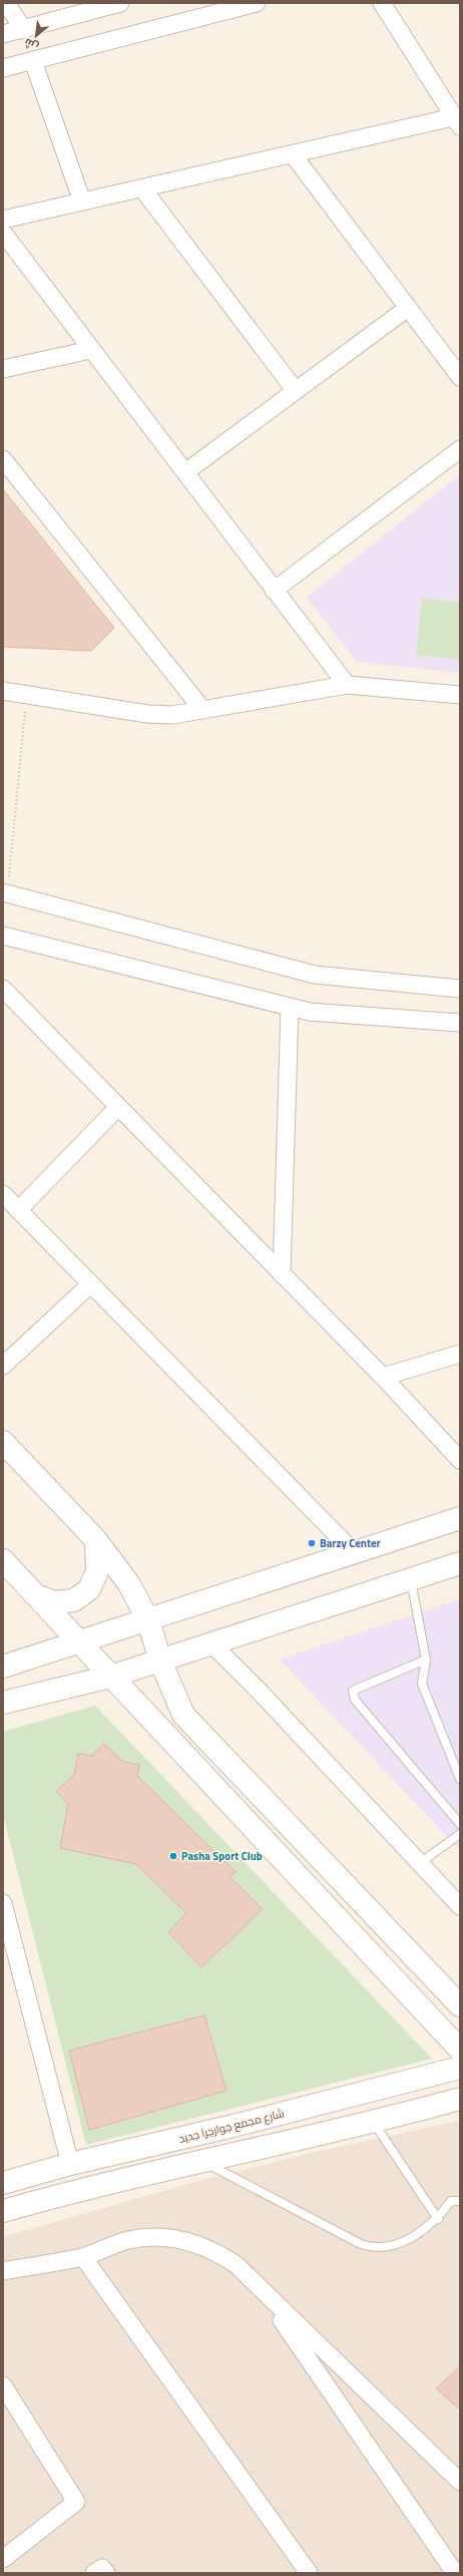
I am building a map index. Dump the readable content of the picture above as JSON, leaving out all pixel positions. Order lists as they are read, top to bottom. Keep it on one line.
{"streets":{"street":["شارع مجمع جوارجرا جديد"]},"places":["Barzy Center","Pasha Sport Club"],"north":"bottom left"}
